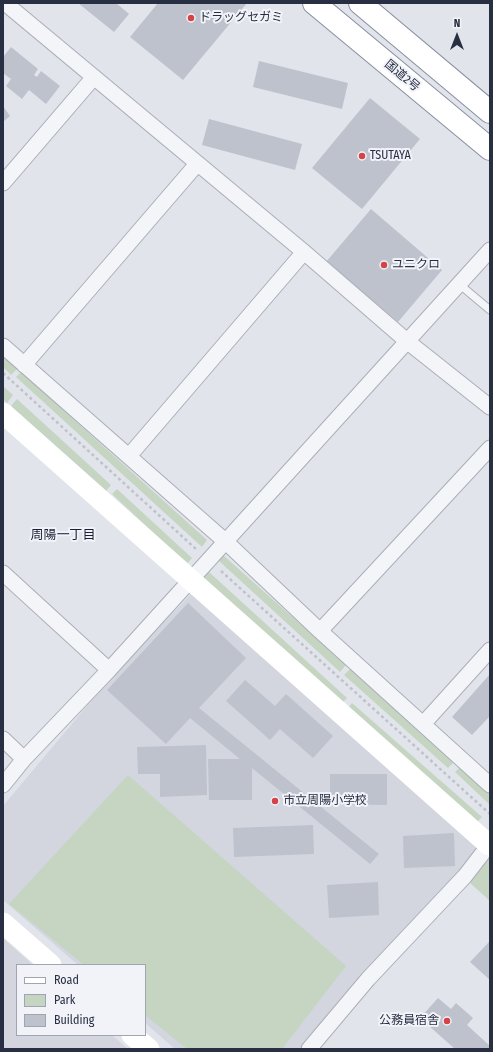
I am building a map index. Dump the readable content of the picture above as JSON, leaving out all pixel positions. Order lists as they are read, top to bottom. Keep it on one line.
{"streets":{"highway":["国道2号"]},"districts":["周陽一丁目"],"places":["ドラッグセガミ","TSUTAYA","ユニクロ","市立周陽小学校","公務員宿舎"],"legend":["Road","Park","Building"],"north":"top"}
